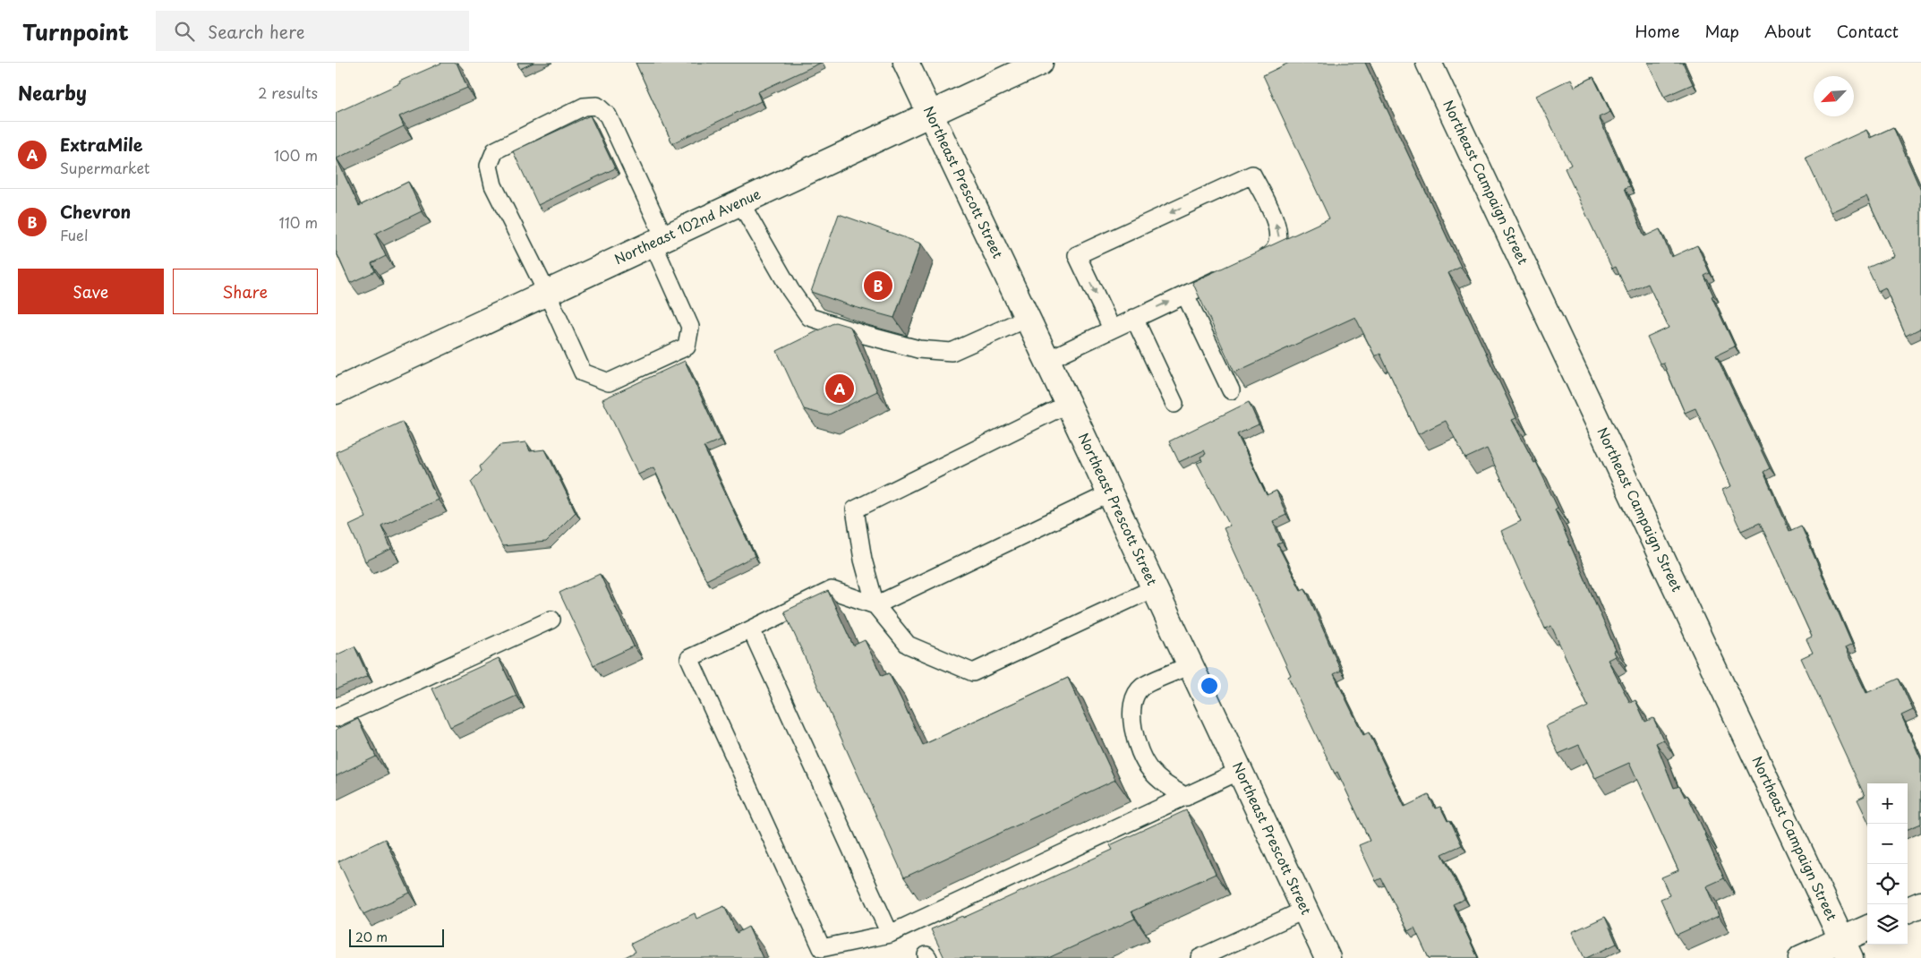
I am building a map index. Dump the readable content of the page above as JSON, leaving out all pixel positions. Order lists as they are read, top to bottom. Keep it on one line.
{"streets":{"street":["Northeast Prescott Street","Northeast Campaign Street","Northeast 102nd Avenue"]},"crossings":[["Northeast Prescott Street","Northeast 102nd Avenue"]],"scale_bar":"20 m","north":"bottom left","page":{"header":"Turnpoint","search":"Search here","nav":["Home","Map","About","Contact"],"heading":["Nearby","2 results"],"list":[{"mark":"A","name":"ExtraMile","note":"Supermarket","value":"100 m"},{"mark":"B","name":"Chevron","note":"Fuel","value":"110 m"}],"buttons":["Save","Share"],"pins":["B","A"],"map_buttons":["+","−"],"scale":"20 m"}}
